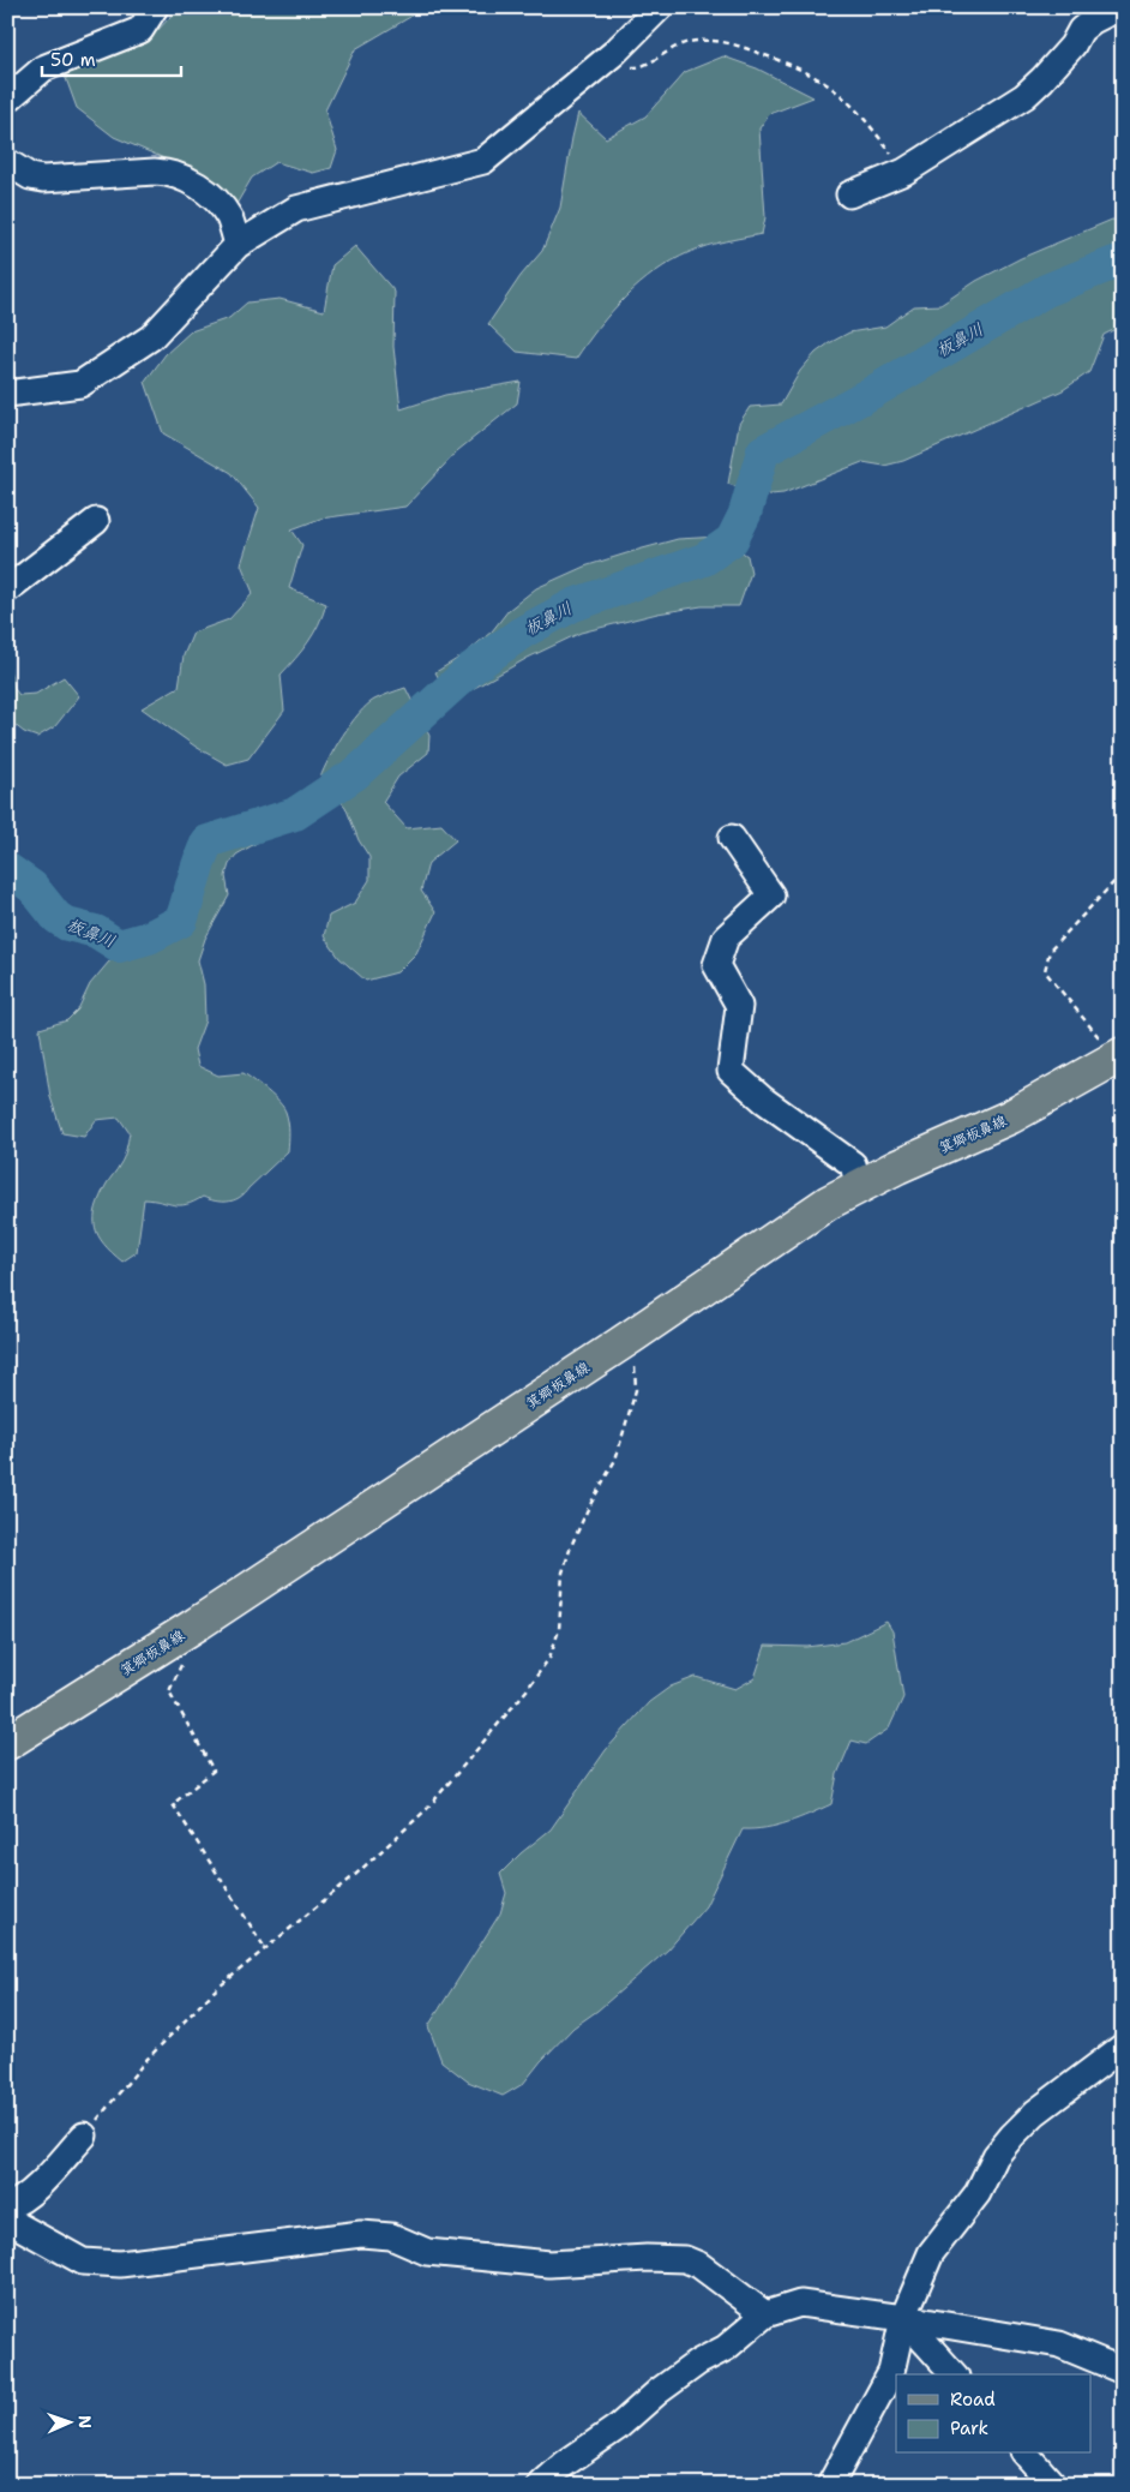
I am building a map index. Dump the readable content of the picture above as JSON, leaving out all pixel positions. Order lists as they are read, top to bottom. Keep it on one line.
{"streets":{"main road":["箕郷板鼻線"]},"water":["板鼻川"],"legend":["Road","Park"],"scale_bar":"50 m","north":"right"}
